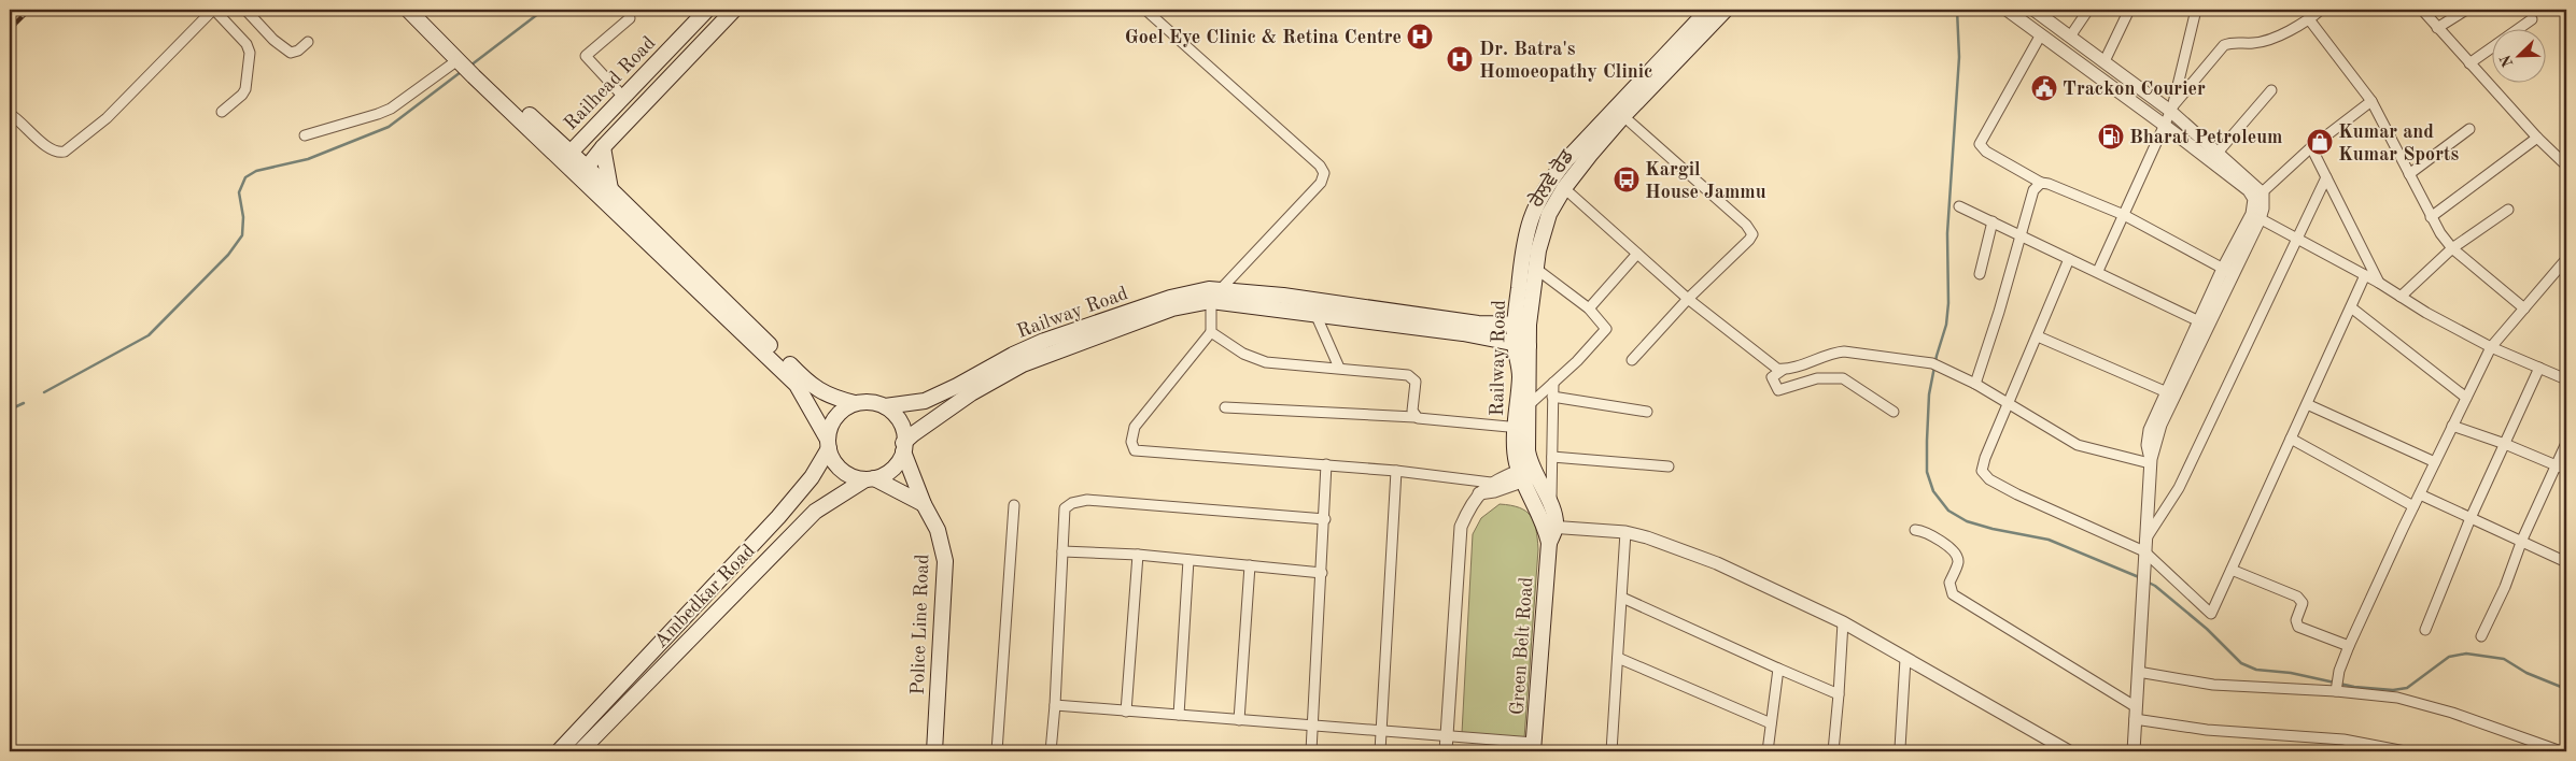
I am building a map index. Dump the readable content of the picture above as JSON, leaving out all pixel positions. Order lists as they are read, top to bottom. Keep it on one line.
{"streets":{"main road":["Railhead Road","ਰੇਲਵੇ ਰੋਡ","Railway Road","Ambedkar Road","Police Line Road","Green Belt Road"]},"crossings":[["ਰੇਲਵੇ ਰੋਡ","Railway Road"],["Railway Road","Ambedkar Road"],["Railway Road","Police Line Road"],["Railway Road","Green Belt Road"],["Ambedkar Road","Police Line Road"]],"places":{"hospital":["Goel Eye Clinic & Retina Centre","Dr. Batra's Homoeopathy Clinic"],"public building":["Trackon Courier"],"fuel station":["Bharat Petroleum"],"shop":["Kumar and Kumar Sports"],"bus stop":["Kargil House Jammu"]},"north":"bottom left"}
